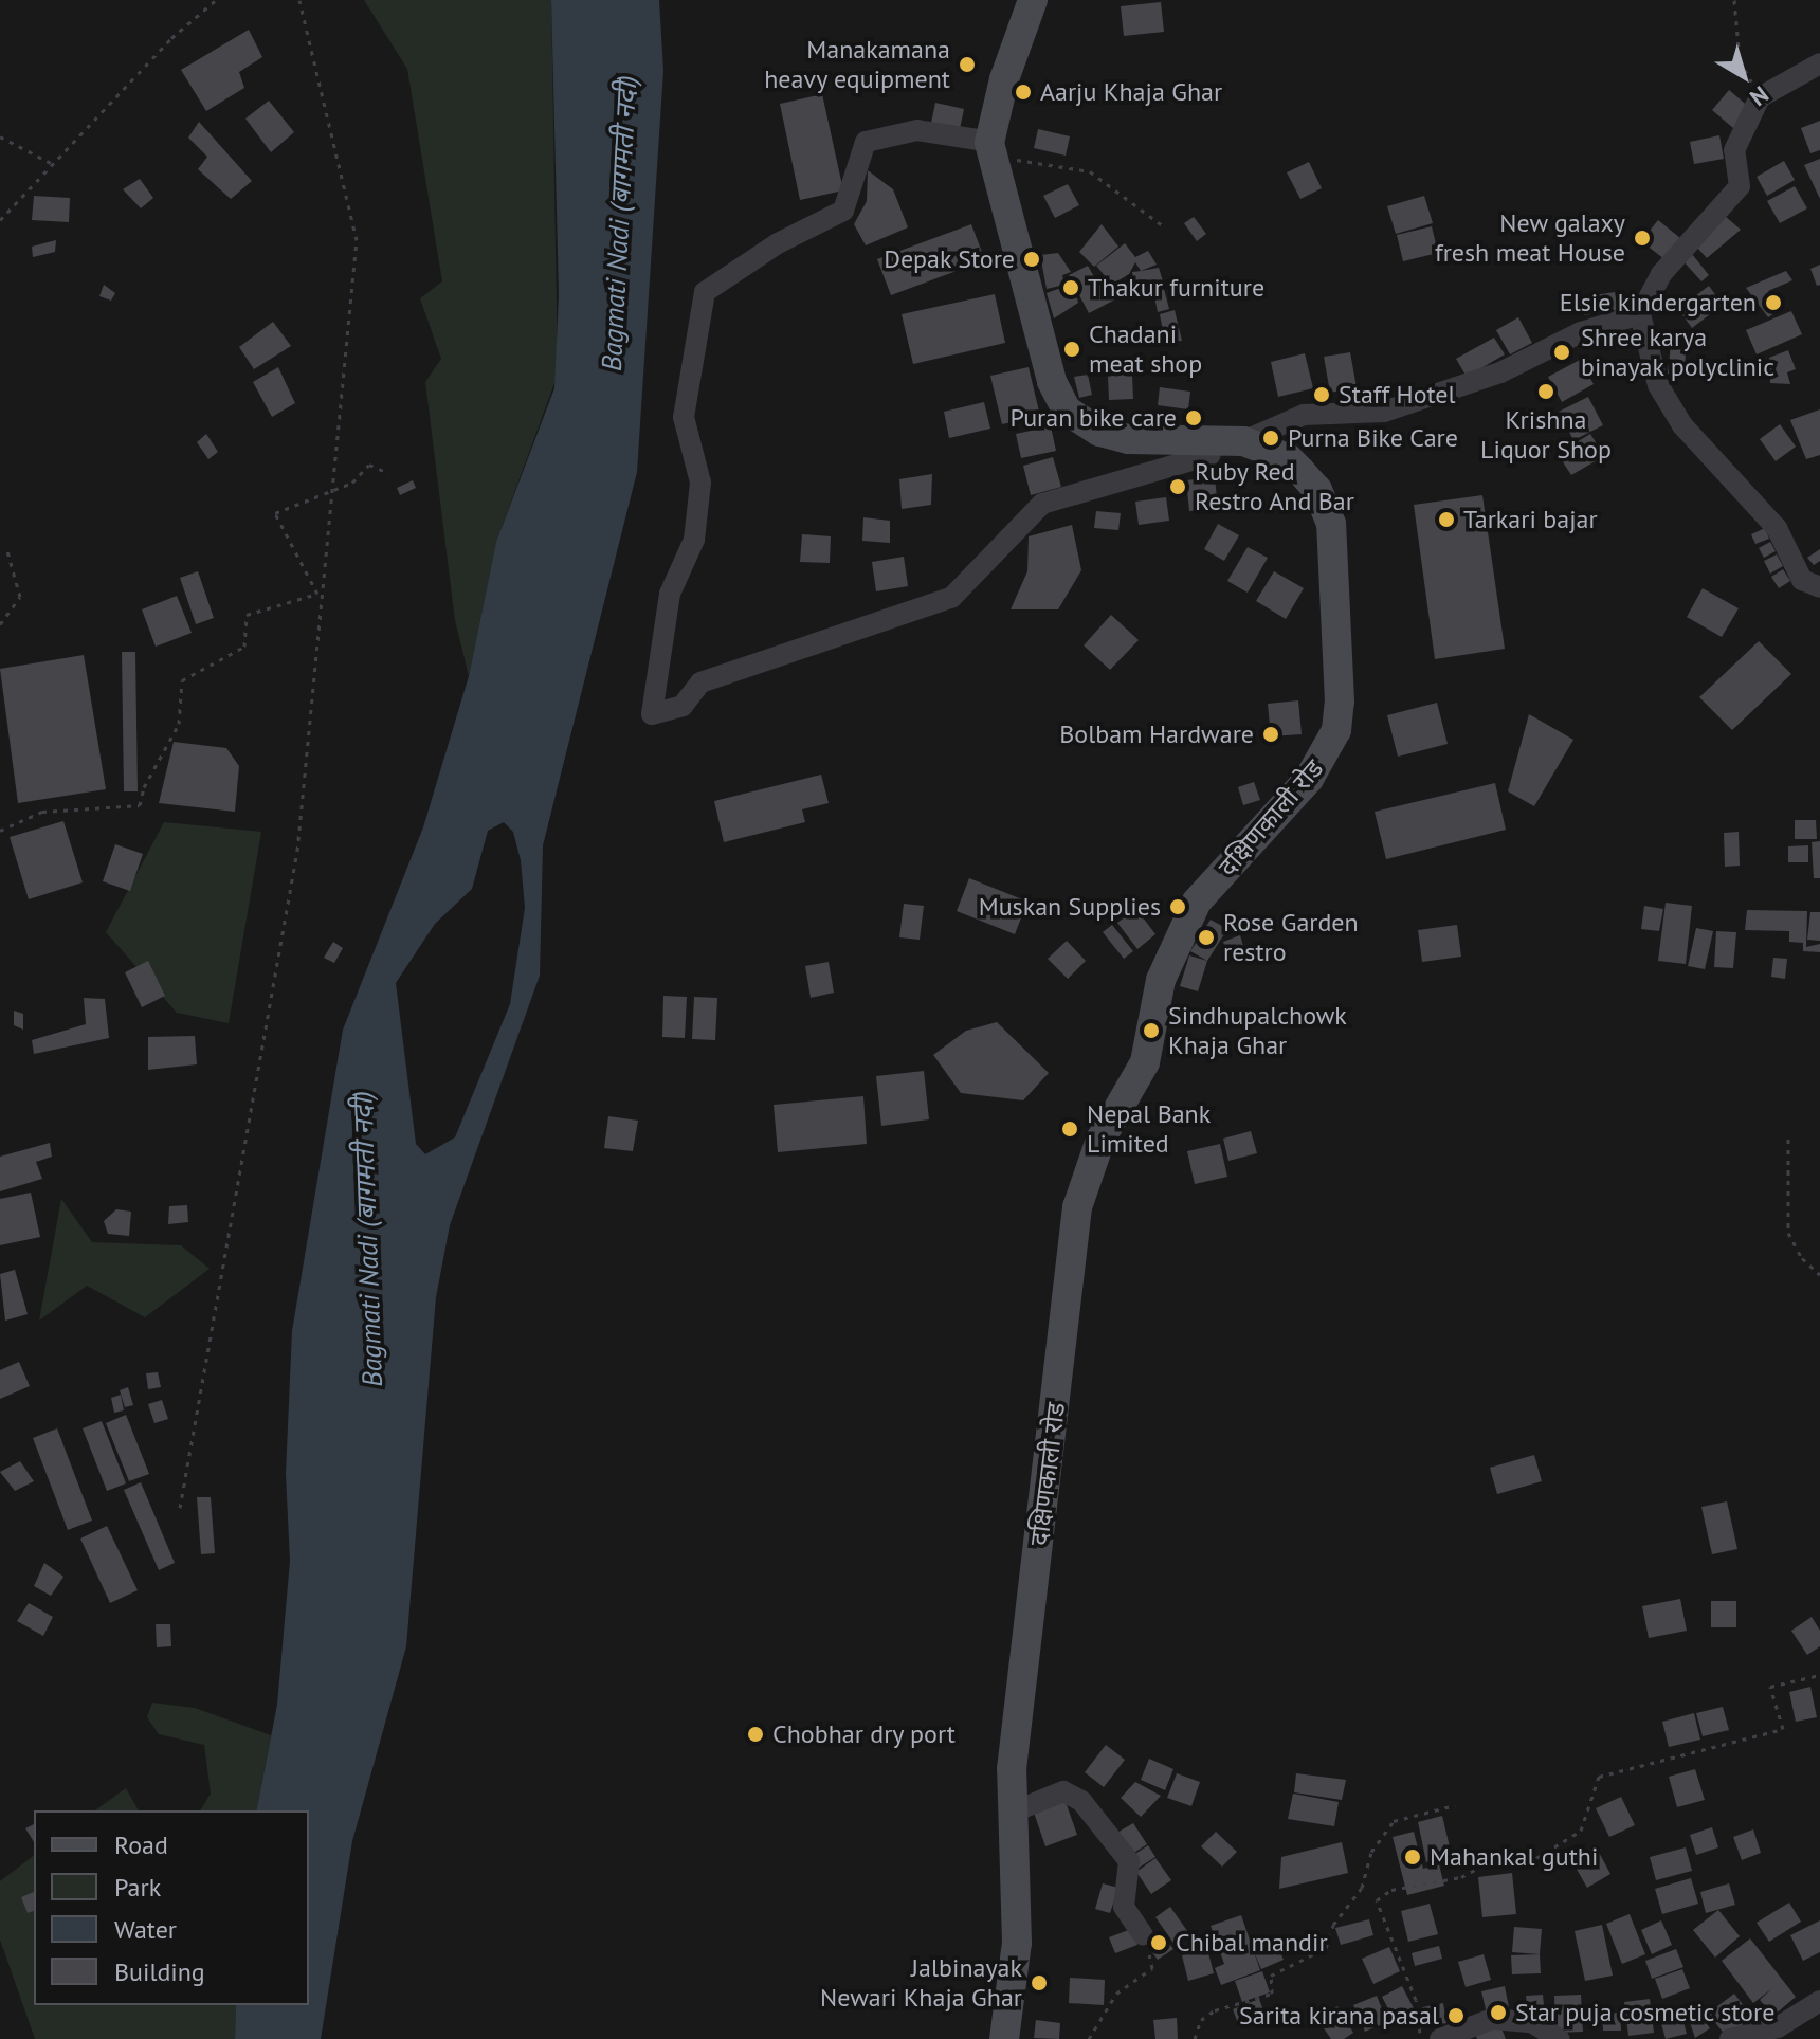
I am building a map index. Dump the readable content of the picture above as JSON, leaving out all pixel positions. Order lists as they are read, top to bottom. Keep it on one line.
{"streets":{"main road":["दक्षिणकाली रोड"]},"water":["Bagmati Nadi (बागमती नदी)"],"places":["Manakamana heavy equipment","Aarju Khaja Ghar","New galaxy fresh meat House","Depak Store","Thakur furniture","Elsie kindergarten","Chadani meat shop","Shree karya binayak polyclinic","Krishna Liquor Shop","Staff Hotel","Puran bike care","Purna Bike Care","Ruby Red Restro And Bar","Tarkari bajar","Bolbam Hardware","Muskan Supplies","Rose Garden restro","Sindhupalchowk Khaja Ghar","Nepal Bank Limited","Chobhar dry port","Mahankal guthi","Chibal mandir","Jalbinayak Newari Khaja Ghar","Star puja cosmetic store","Sarita kirana pasal"],"legend":["Road","Park","Water","Building"],"north":"bottom right"}
